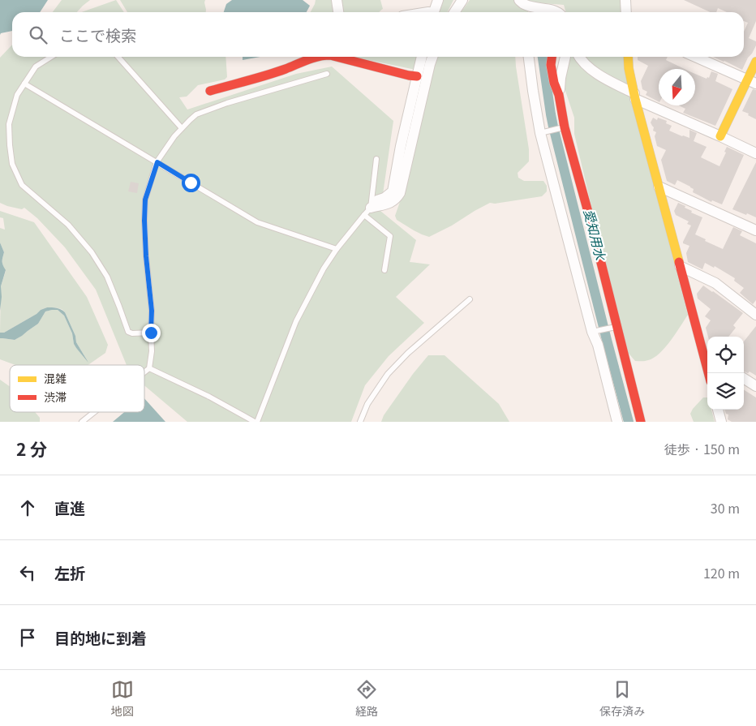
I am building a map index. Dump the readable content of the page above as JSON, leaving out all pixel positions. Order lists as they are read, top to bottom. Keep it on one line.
{"water":["愛知用水"],"legend":["混雑","渋滞"],"north":"bottom","page":{"search":"ここで検索","heading":["2 分","徒歩 · 150 m"],"list":[["直進","30 m"],["左折","120 m"],"目的地に到着"],"nav":["地図","経路","保存済み"]}}
